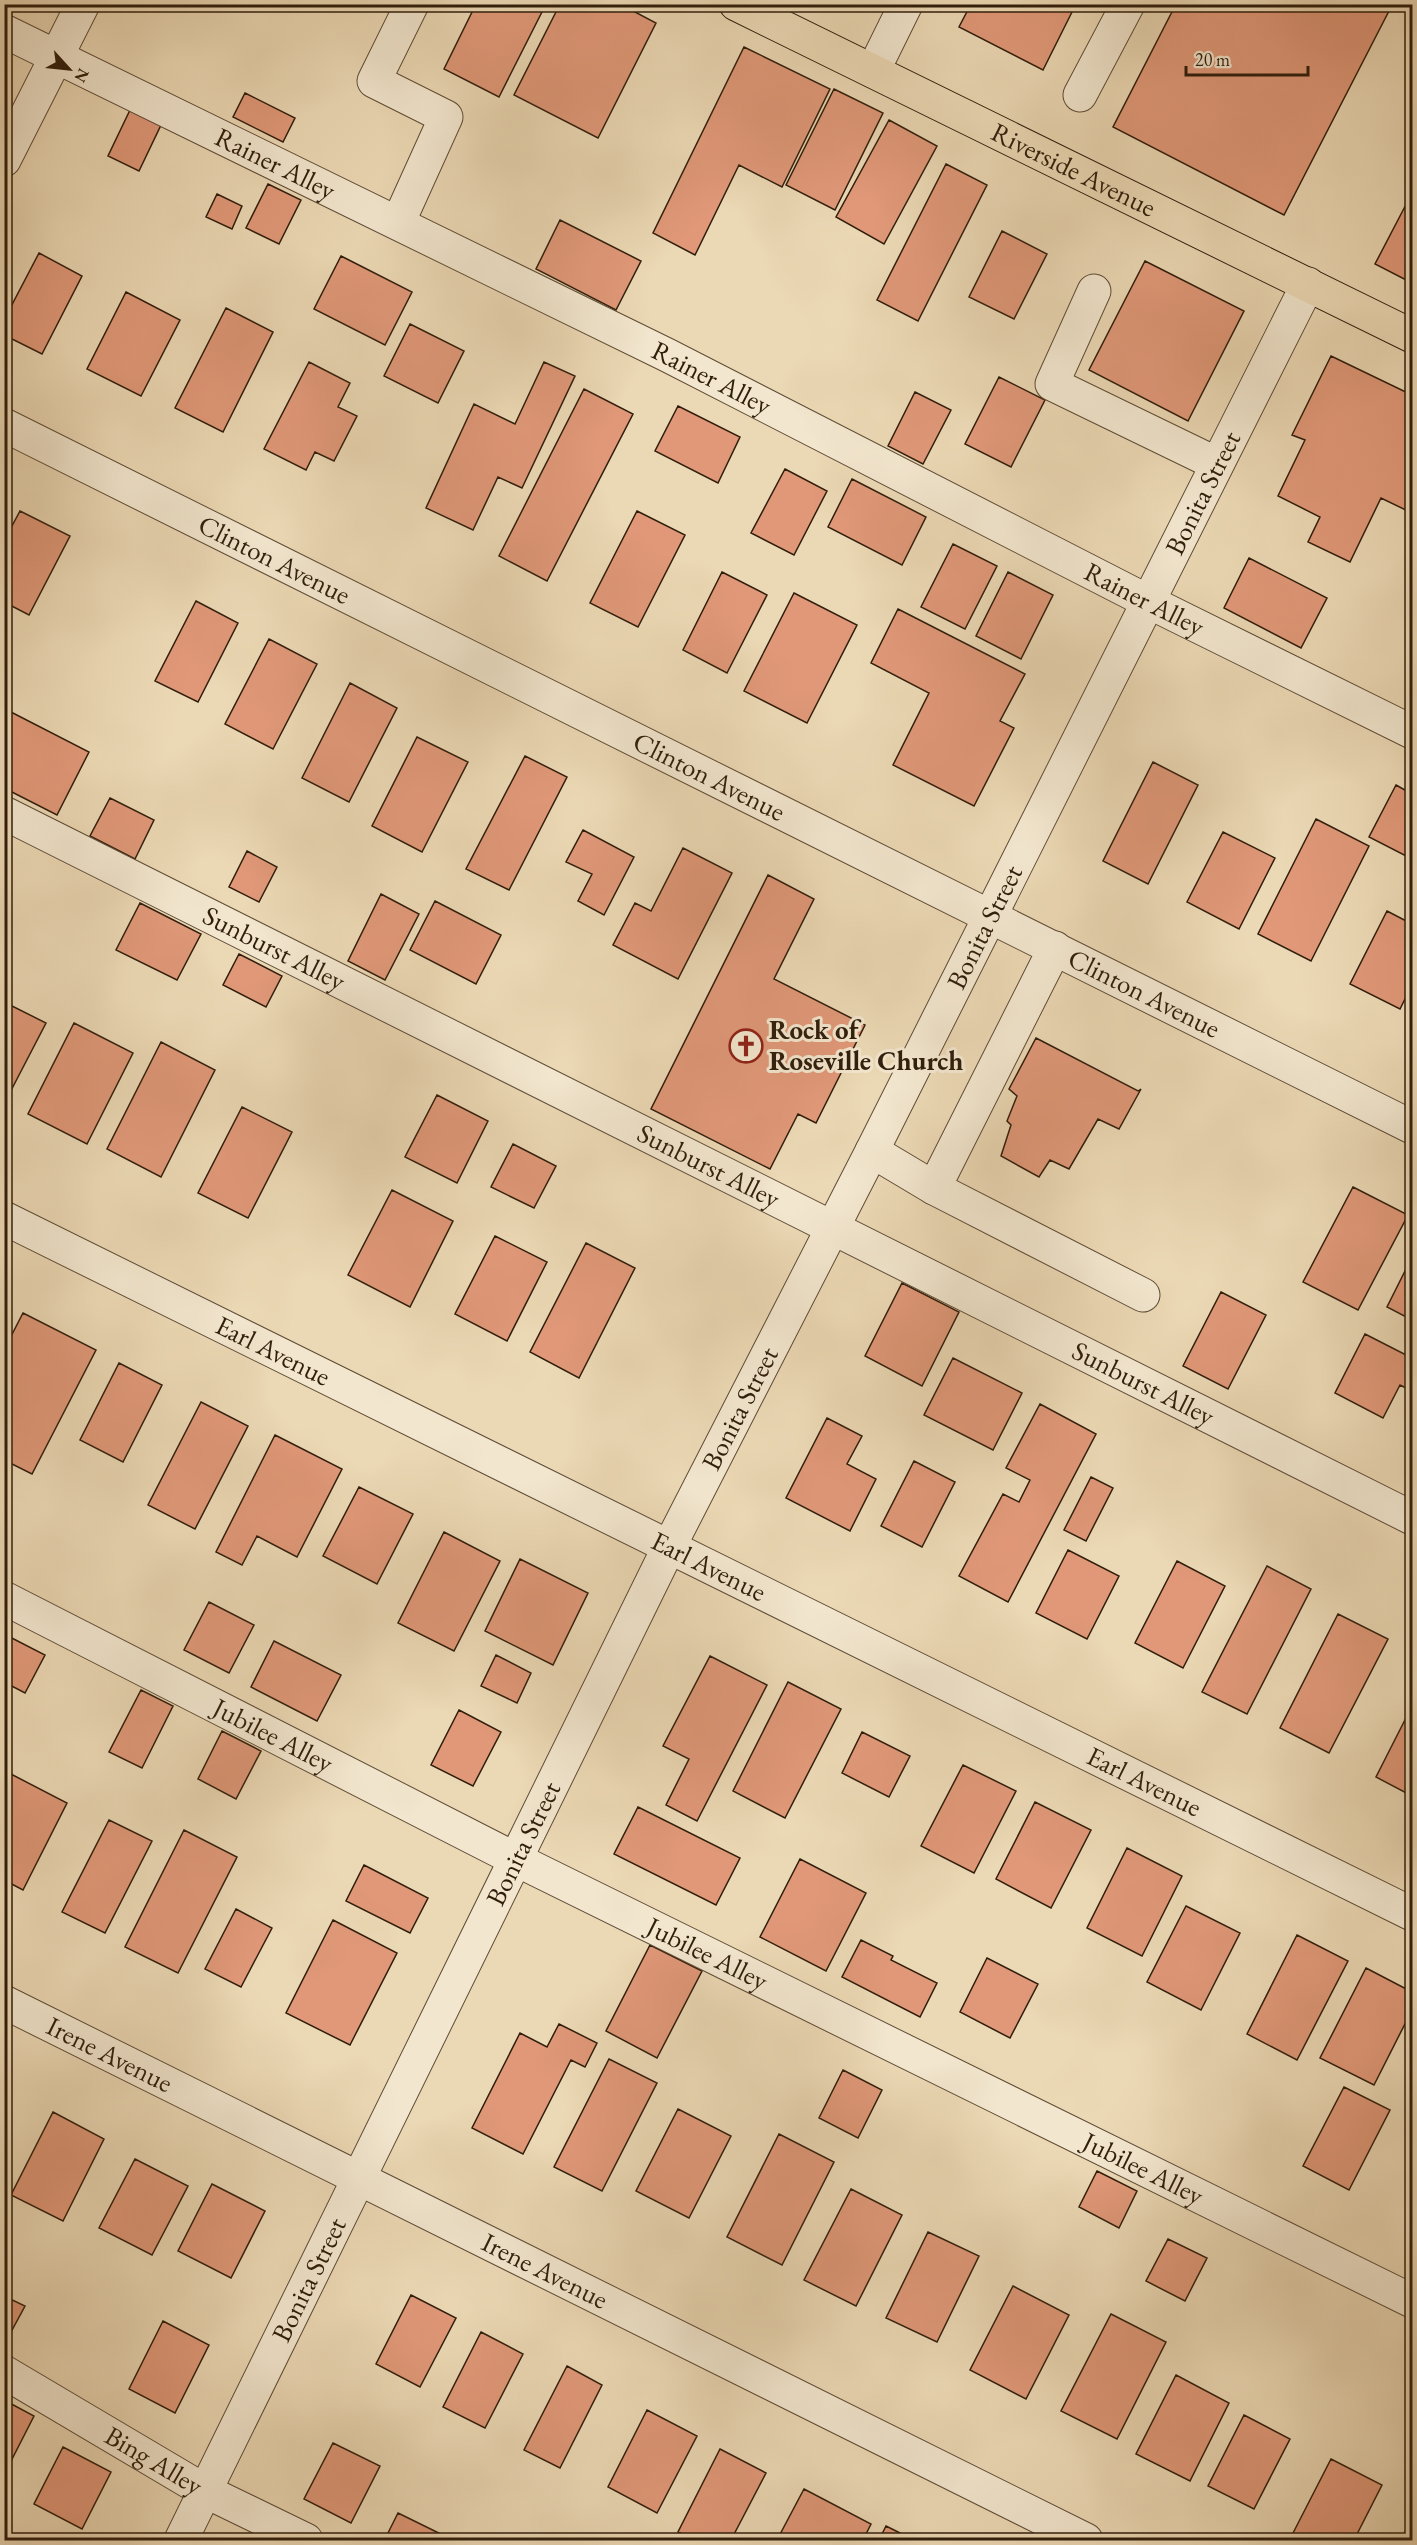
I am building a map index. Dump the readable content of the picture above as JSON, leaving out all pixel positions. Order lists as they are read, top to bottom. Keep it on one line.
{"streets":{"main road":["Riverside Avenue"],"street":["Rainer Alley","Bonita Street","Clinton Avenue","Sunburst Alley","Earl Avenue","Jubilee Alley","Irene Avenue","Bing Alley"]},"crossings":[["Rainer Alley","Bonita Street"],["Riverside Avenue","Bonita Street"],["Bonita Street","Clinton Avenue"],["Bonita Street","Sunburst Alley"],["Bonita Street","Earl Avenue"],["Bonita Street","Jubilee Alley"],["Bonita Street","Irene Avenue"],["Bonita Street","Bing Alley"]],"places":{"church":["Rock of Roseville Church"]},"scale_bar":"20 m","north":"bottom right"}
